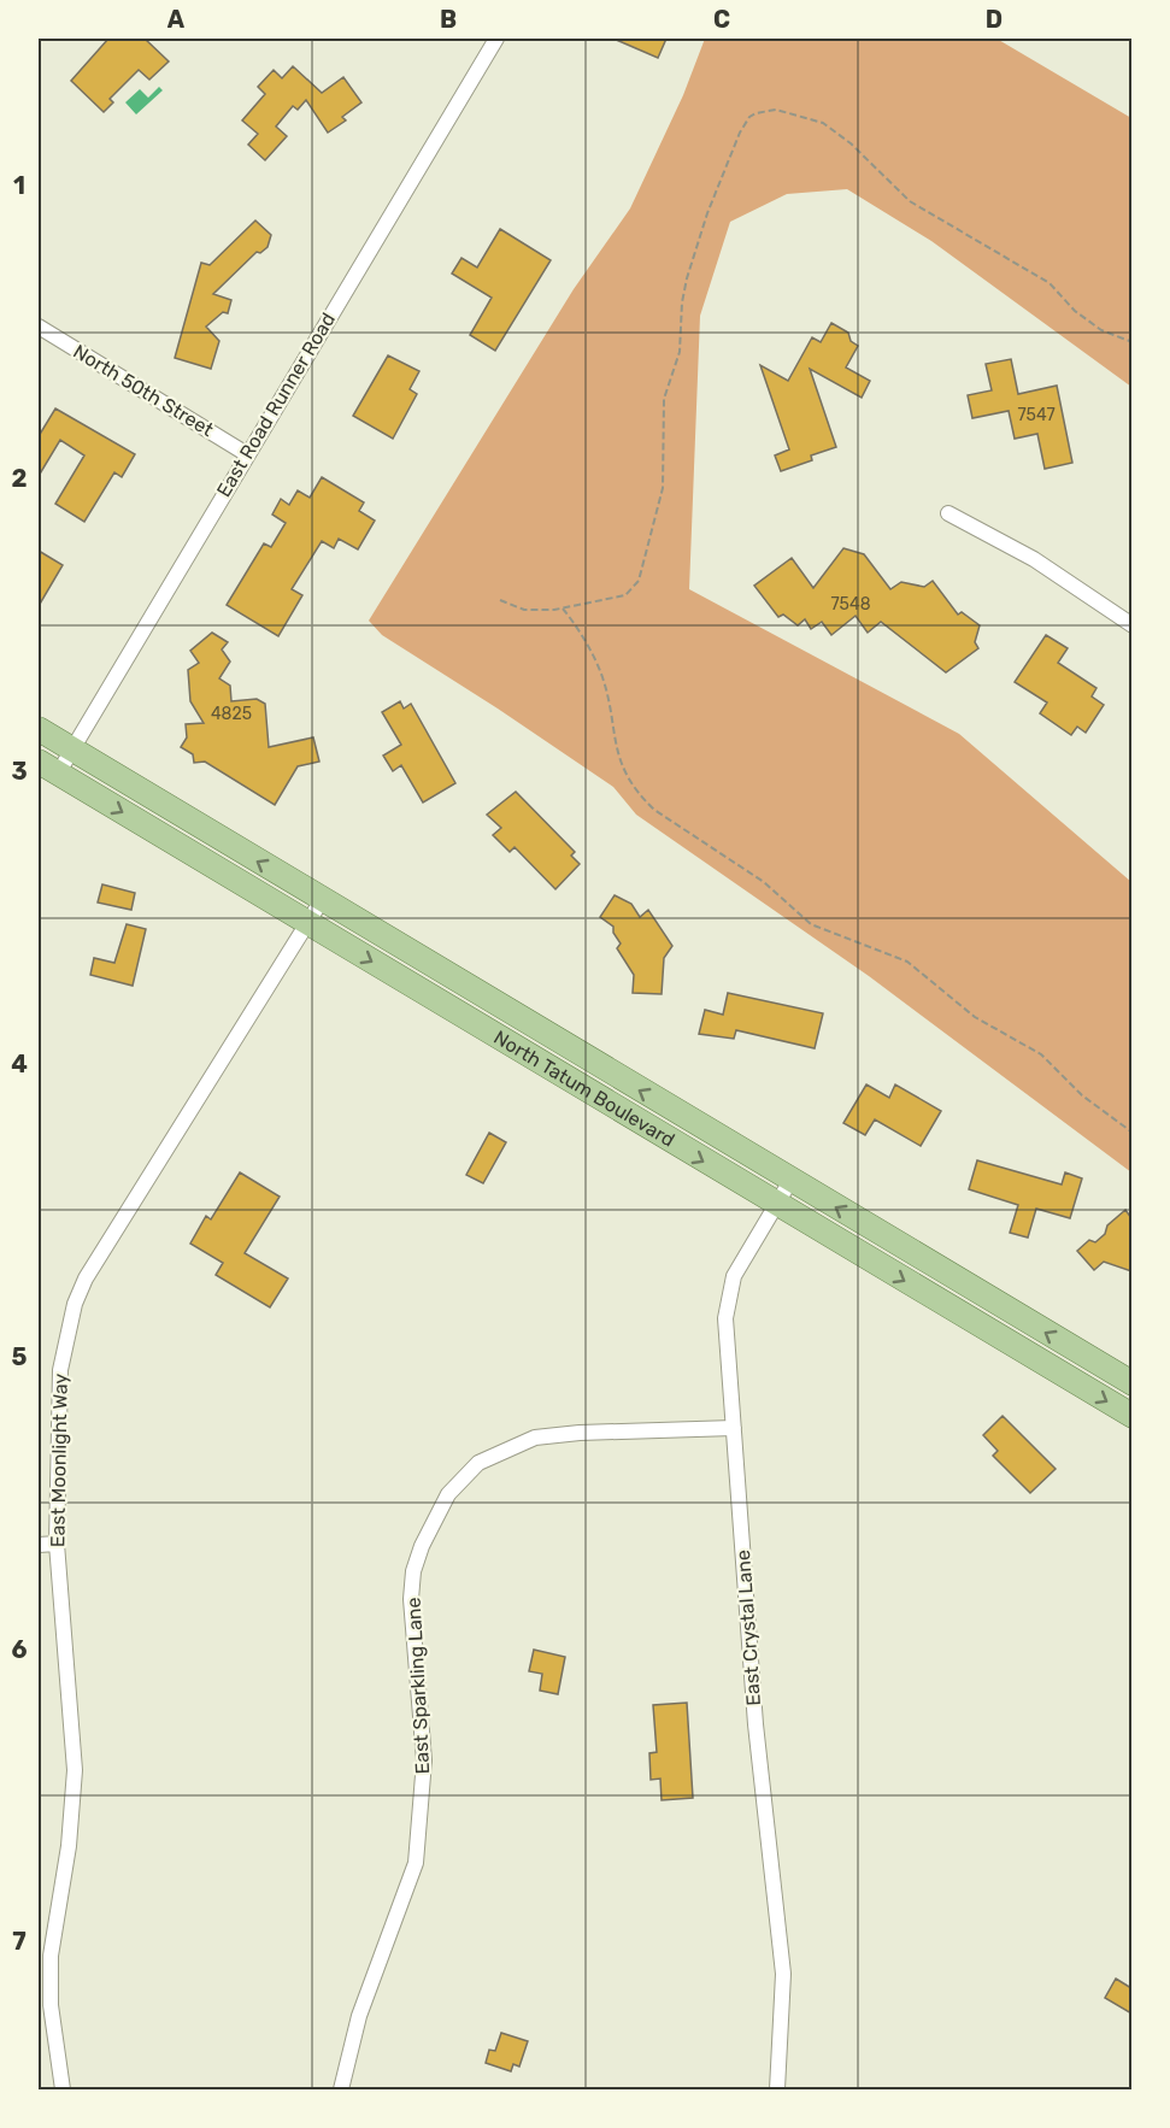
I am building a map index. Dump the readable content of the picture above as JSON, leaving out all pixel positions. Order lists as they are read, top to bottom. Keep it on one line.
{"streets":{"main road":["North Tatum Boulevard"],"street":["North 50th Street","East Road Runner Road","East Moonlight Way","East Crystal Lane","East Sparkling Lane"]},"crossings":[["North 50th Street","East Road Runner Road"],["East Road Runner Road","North Tatum Boulevard"],["North Tatum Boulevard","East Moonlight Way"],["North Tatum Boulevard","East Crystal Lane"],["East Crystal Lane","East Sparkling Lane"]],"house_numbers":["7547","7548","4825"],"grid":{"columns":["A","B","C","D"],"rows":["1","2","3","4","5","6","7"]}}
